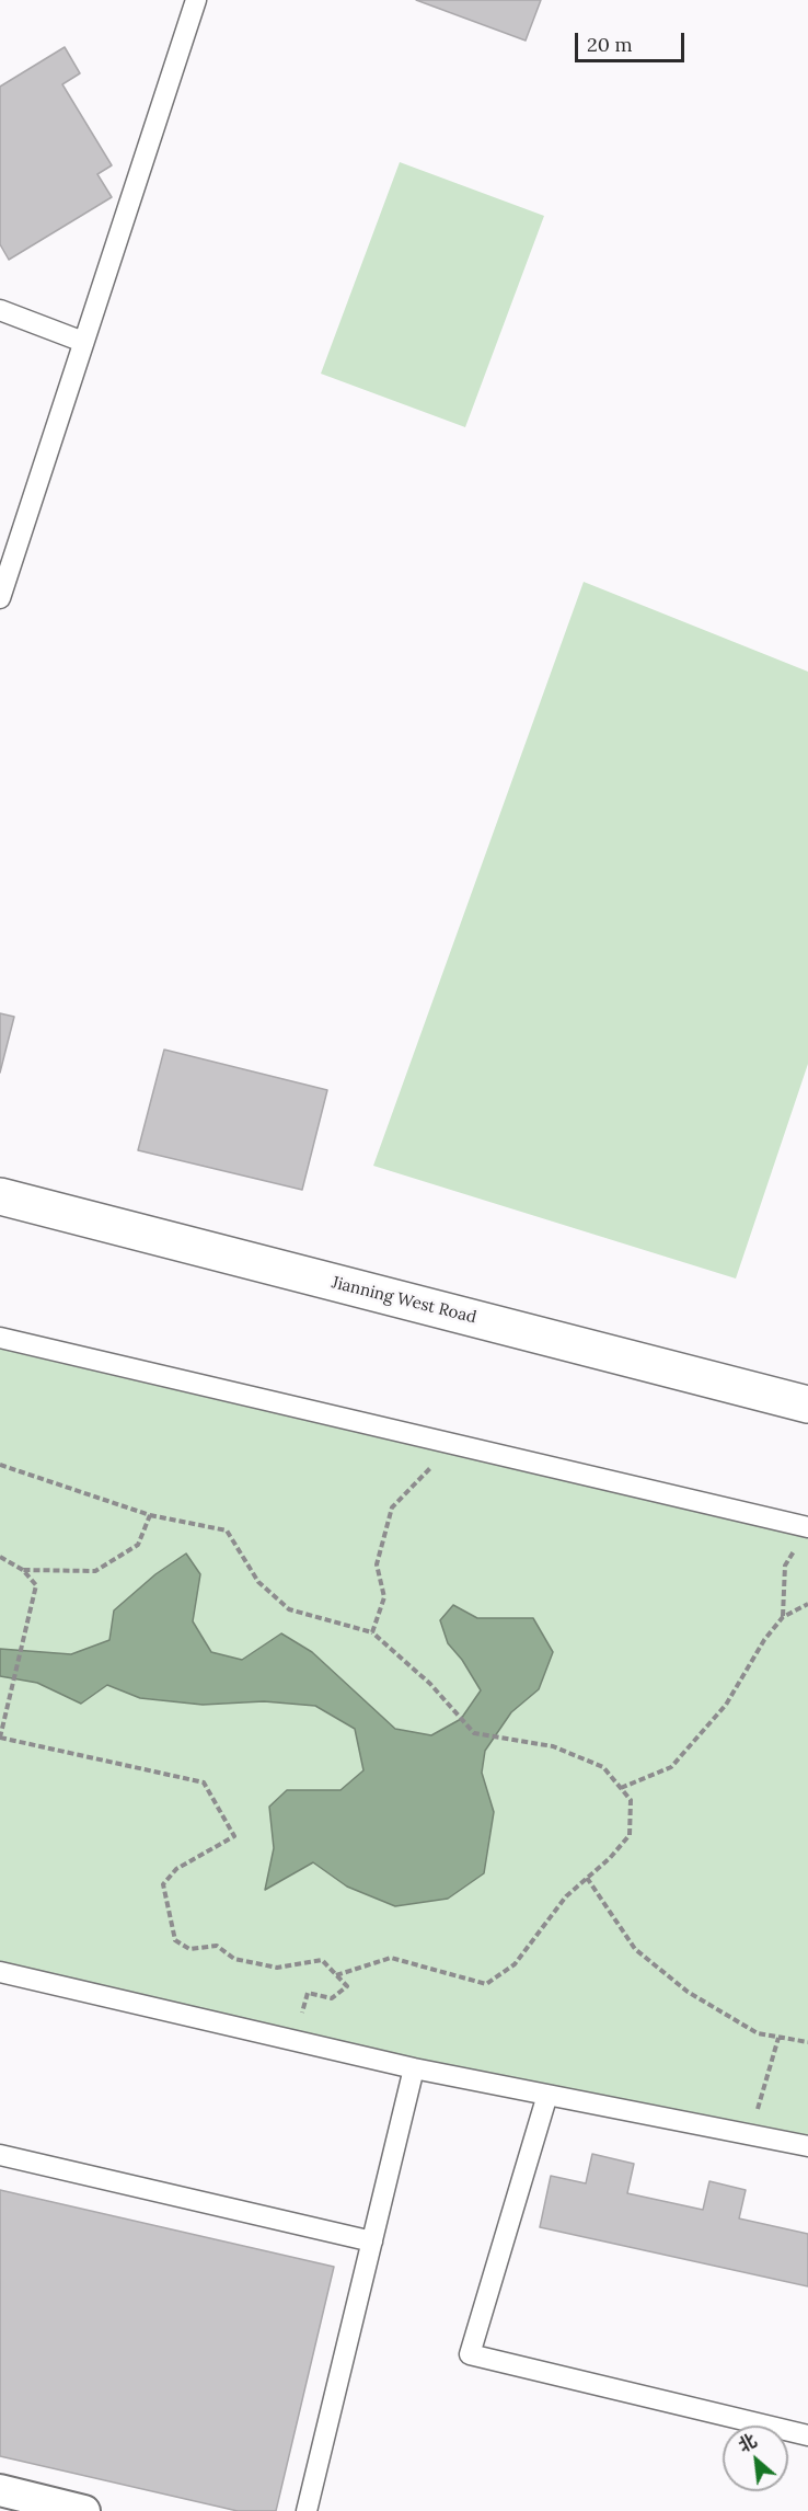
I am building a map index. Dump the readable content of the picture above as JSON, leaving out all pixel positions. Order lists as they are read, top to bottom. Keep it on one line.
{"streets":{"street":["Jianning West Road"]},"scale_bar":"20 m","north":"top left"}
